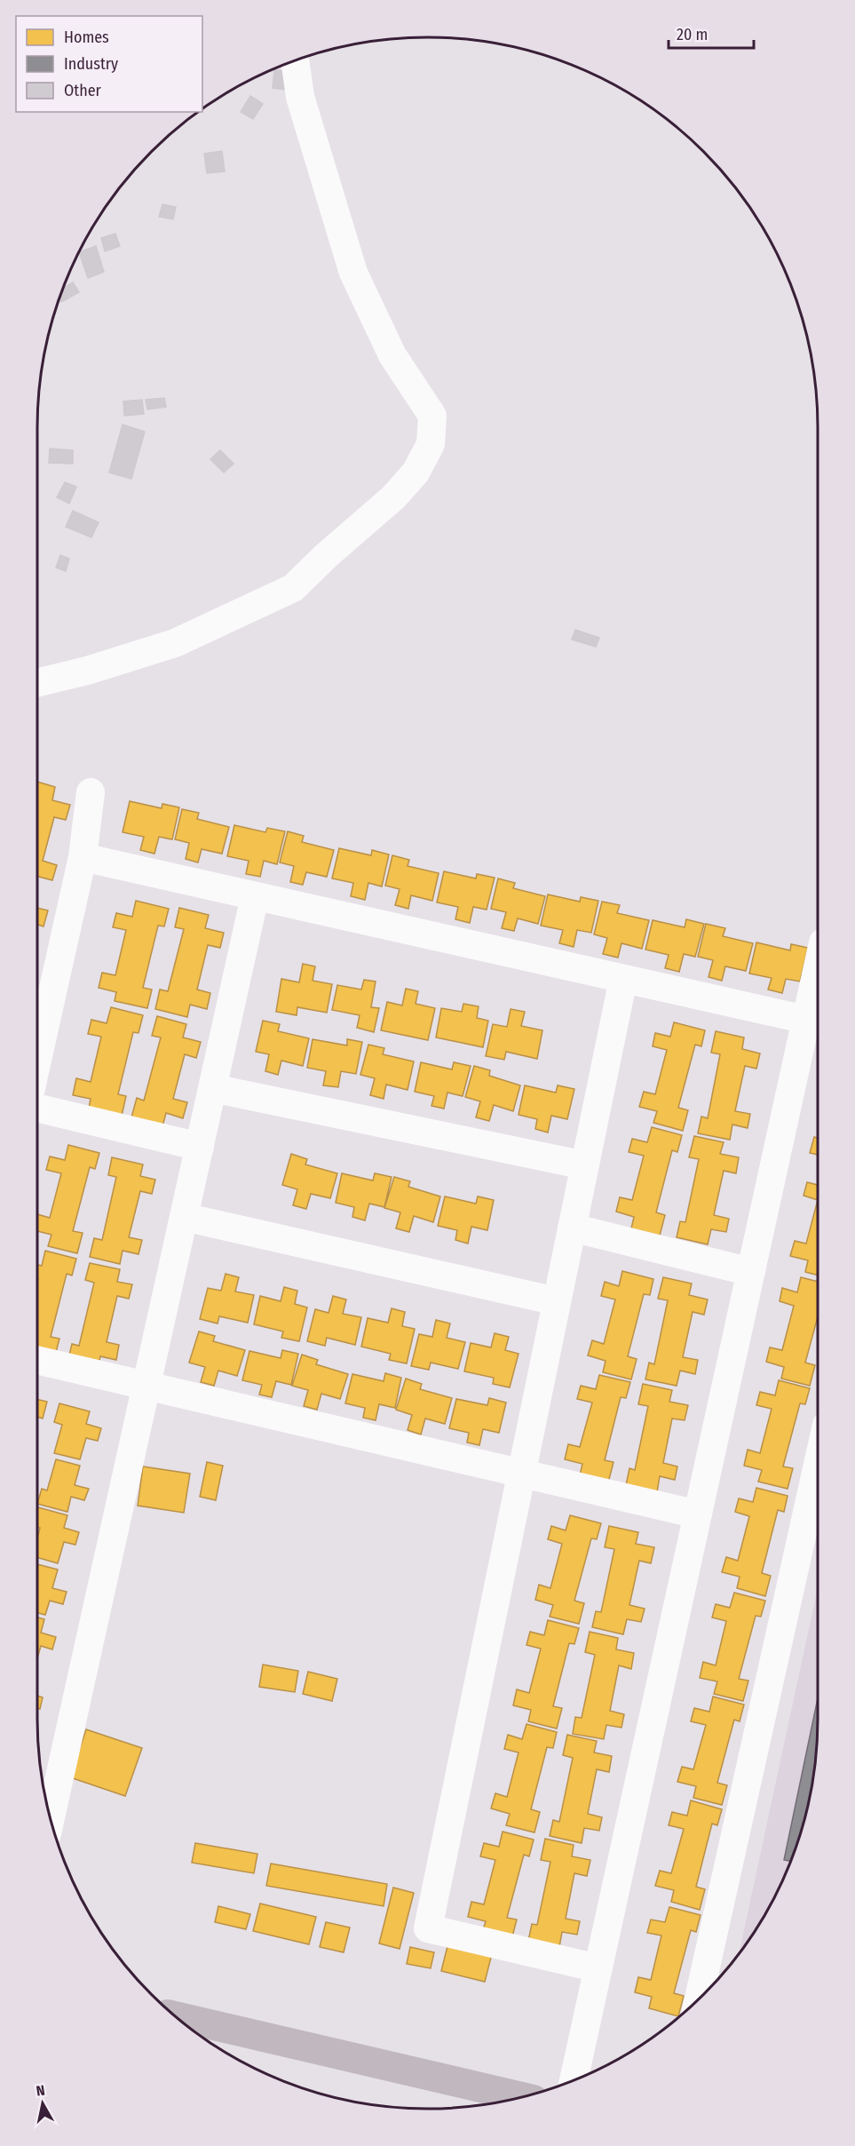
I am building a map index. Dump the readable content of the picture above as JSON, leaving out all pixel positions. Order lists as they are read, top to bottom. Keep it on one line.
{"legend":["Homes","Industry","Other"],"scale_bar":"20 m","north":"top"}
